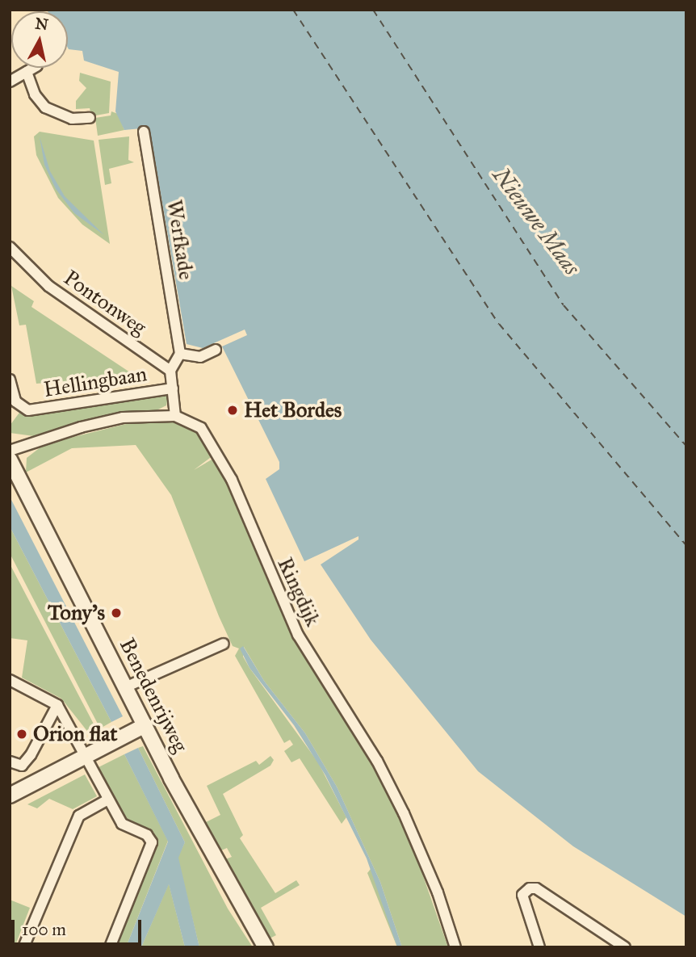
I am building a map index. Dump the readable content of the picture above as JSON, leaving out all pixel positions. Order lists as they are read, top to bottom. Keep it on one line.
{"streets":{"street":["Werfkade","Pontonweg","Hellingbaan","Ringdijk","Benedenrijweg"]},"water":["Nieuwe Maas"],"places":["Het Bordes","Tony's","Orion flat"],"scale_bar":"100 m","north":"top"}
